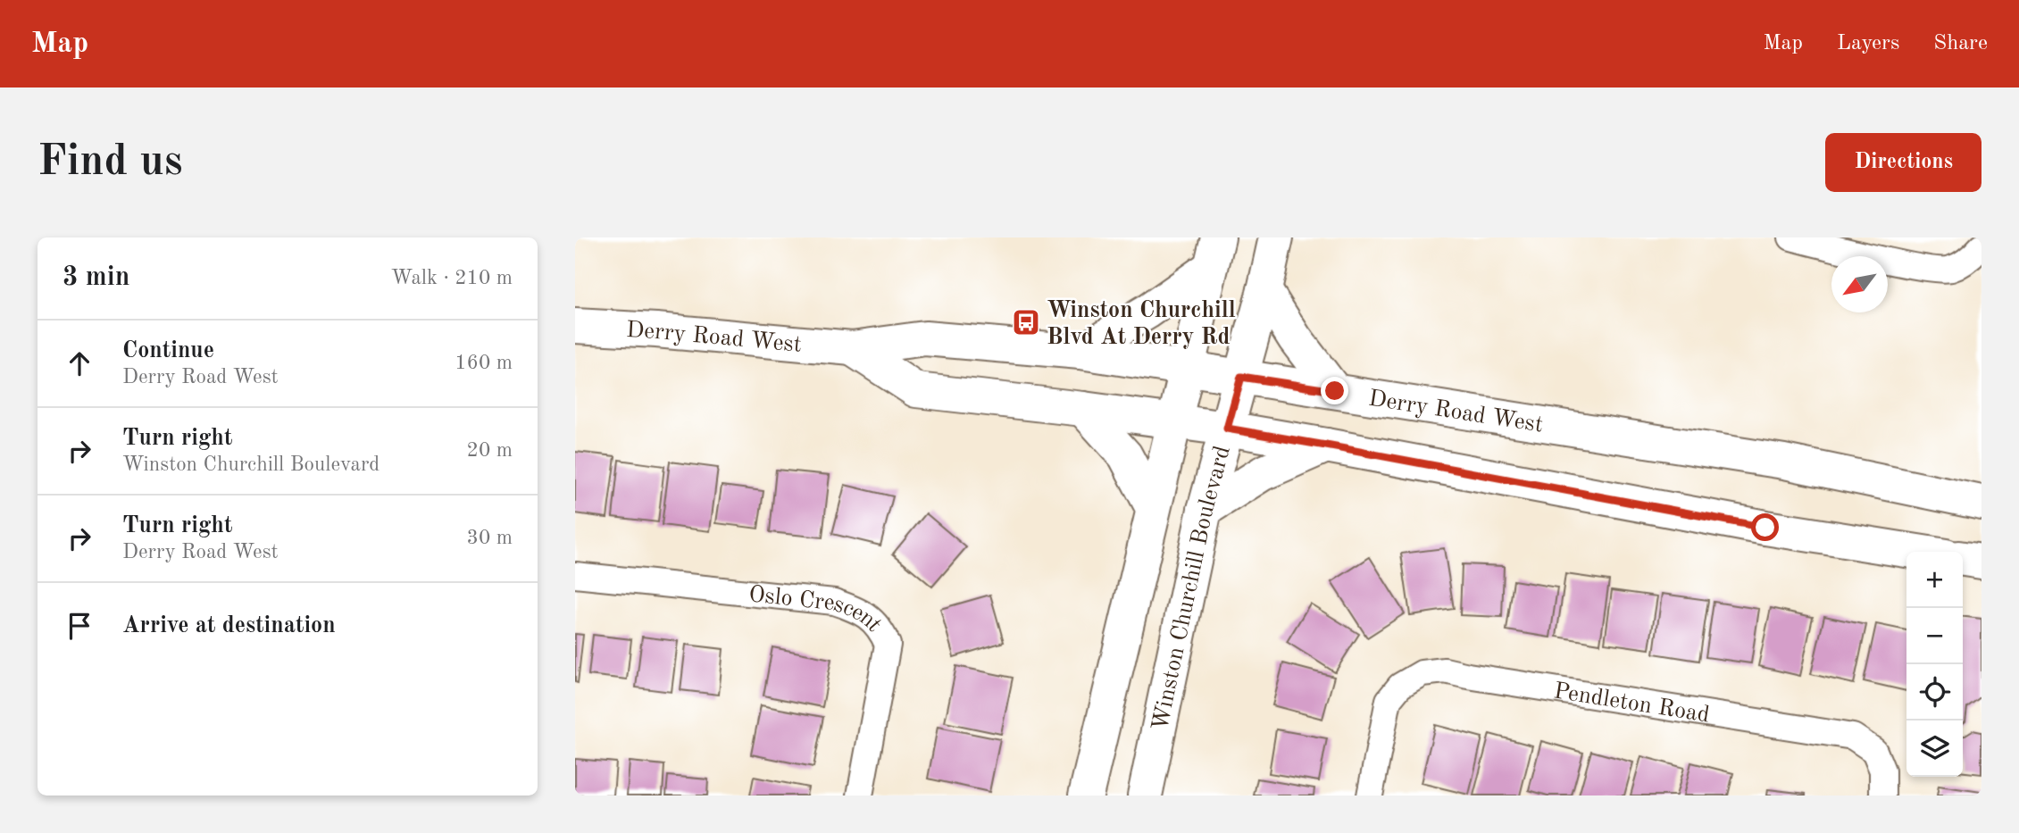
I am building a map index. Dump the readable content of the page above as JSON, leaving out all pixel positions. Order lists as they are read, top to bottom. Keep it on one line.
{"streets":{"main road":["Derry Road West","Winston Churchill Boulevard"],"street":["Oslo Crescent","Pendleton Road"]},"crossings":[["Derry Road West","Winston Churchill Boulevard"]],"places":{"bus stop":["Winston Churchill Blvd At Derry Rd"]},"north":"bottom left","page":{"header":"Map","nav":["Map","Layers","Share"],"buttons":"Directions","title":"Find us","heading":["3 min","Walk · 210 m"],"list":[["Continue","Derry Road West","160 m"],["Turn right","Winston Churchill Boulevard","20 m"],["Turn right","Derry Road West","30 m"],"Arrive at destination"],"map_buttons":["+","−"]}}
